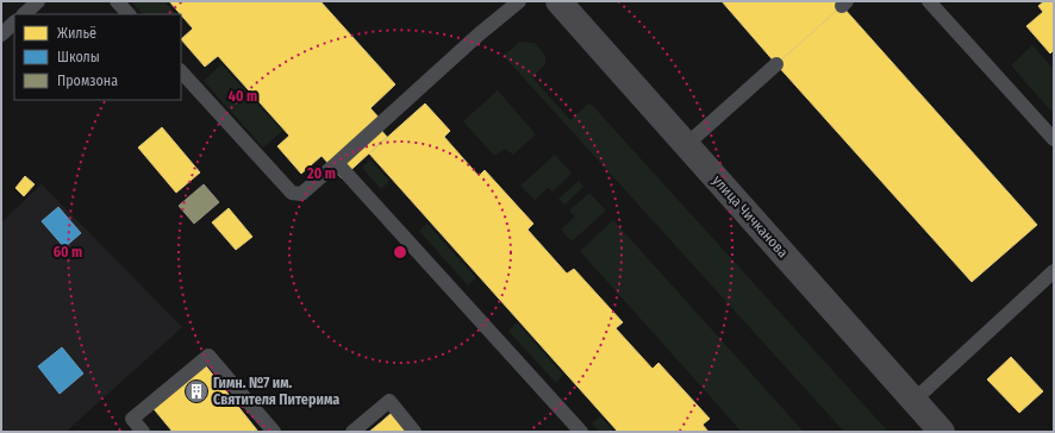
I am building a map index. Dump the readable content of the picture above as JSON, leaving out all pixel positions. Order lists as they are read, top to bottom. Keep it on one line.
{"streets":{"main road":["улица Чичканова"]},"places":{"building":["Гимн. №7 им. Святителя Питерима"]},"legend":["Жильё","Школы","Промзона"],"rings":["40 m","20 m","60 m"]}
